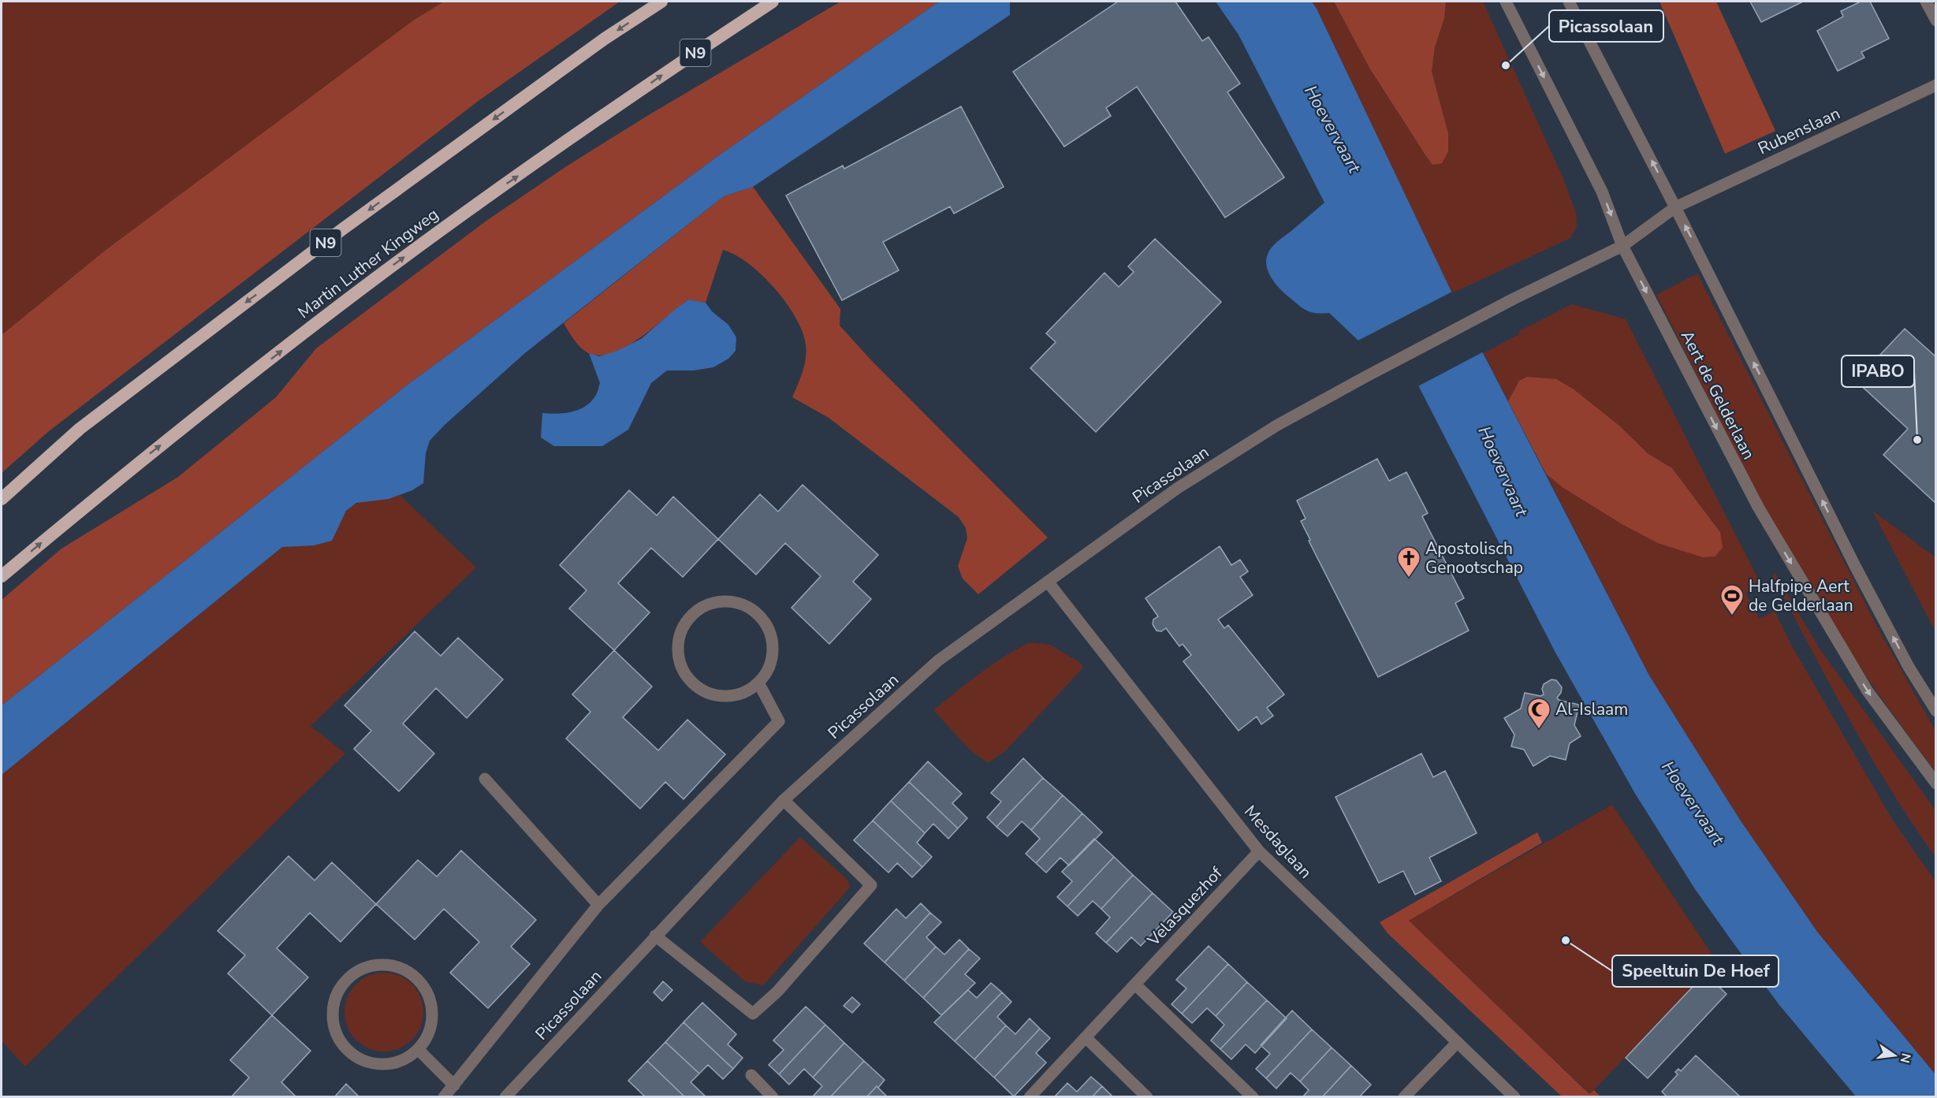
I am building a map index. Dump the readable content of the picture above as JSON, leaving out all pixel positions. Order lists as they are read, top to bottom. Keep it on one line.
{"streets":{"highway":["N9","Martin Luther Kingweg"],"street":["Rubenslaan","Aert de Gelderlaan","Picassolaan","Mesdaglaan","Velasquezhof"]},"crossings":[["Rubenslaan","Aert de Gelderlaan"],["Rubenslaan","Picassolaan"],["Aert de Gelderlaan","Picassolaan"],["Picassolaan","Mesdaglaan"],["Mesdaglaan","Velasquezhof"]],"water":["Hoevervaart"],"places":{"other":["Picassolaan","IPABO","Speeltuin De Hoef"],"church":["Apostolisch Genootschap"],"sports":["Halfpipe Aert de Gelderlaan"],"mosque":["Al-Islaam"]},"north":"right"}
